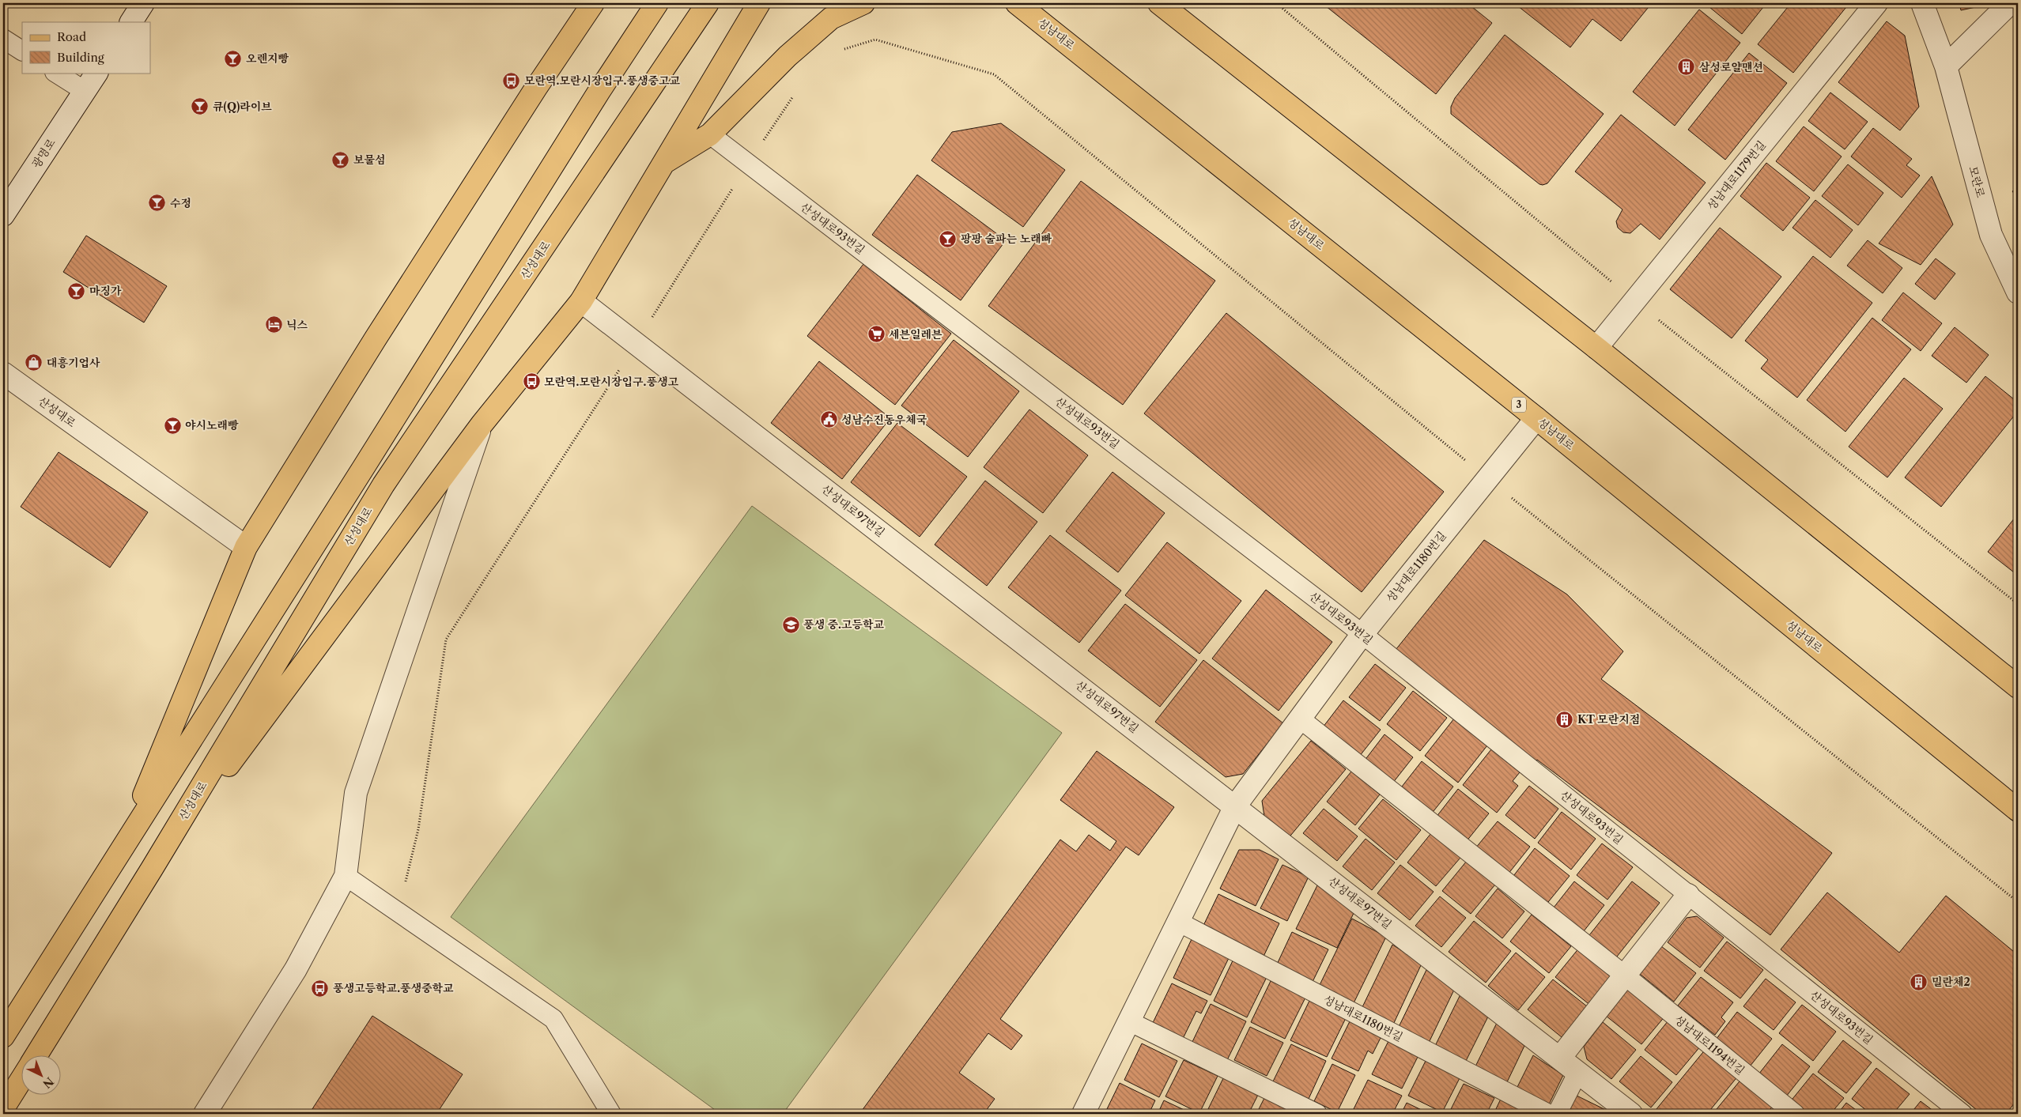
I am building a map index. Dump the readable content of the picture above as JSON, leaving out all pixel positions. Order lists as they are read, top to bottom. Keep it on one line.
{"streets":{"main road":["성남대로","산성대로","3"],"street":["광명로","성남대로1179번길","모란로","산성대로97번길","성남대로1180번길"],"lane":["산성대로93번길","성남대로1194번길"]},"crossings":[["성남대로","성남대로1180번길"],["산성대로93번길","성남대로1180번길"],["산성대로97번길","성남대로1180번길"]],"places":{"bar":["오렌지빵","큐(Q)라이브","보물섬","수정","팡팡 술파는 노래빠","마징가","야시노래빵"],"building":["삼성로얄맨션","KT 모란지점","밀란체2"],"bus stop":["모란역.모란시장입구.풍생중고교","모란역.모란시장입구.풍생고","풍생고등학교.풍생중학교"],"hotel":["닉스"],"supermarket":["세븐일레븐"],"shop":["대흥기업사"],"public building":["성남수진동우체국"],"school or university":["풍생 중.고등학교"]},"legend":["Road","Building"],"north":"bottom right"}
